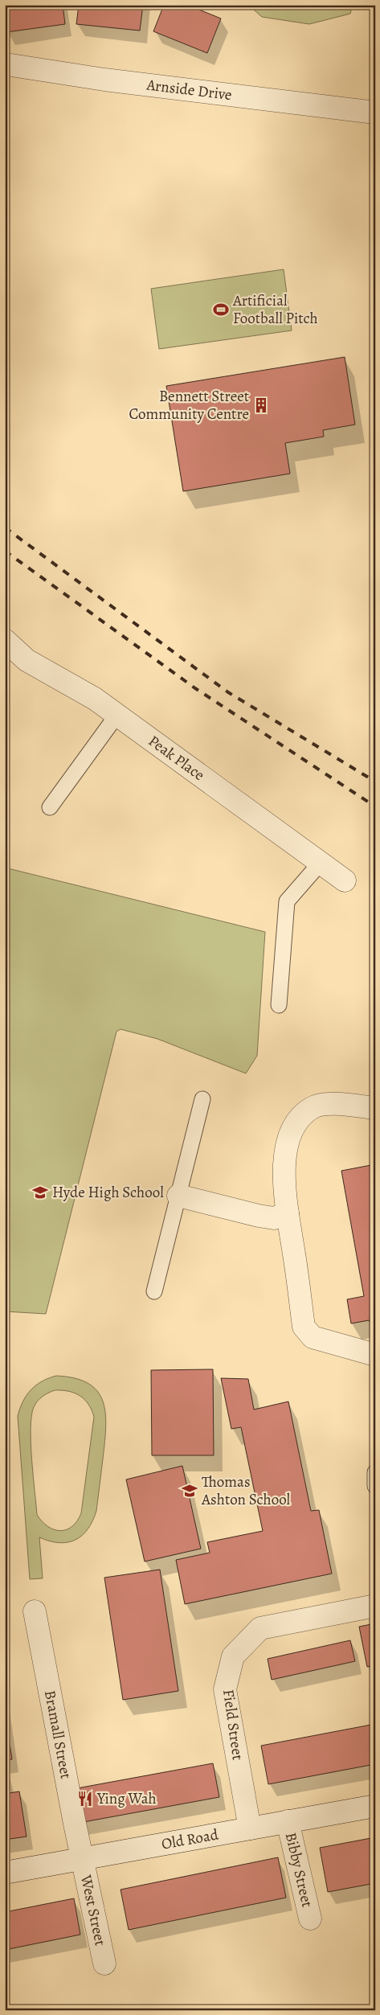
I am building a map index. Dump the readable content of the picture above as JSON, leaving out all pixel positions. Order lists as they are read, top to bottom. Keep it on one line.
{"streets":{"street":["Arnside Drive","Peak Place","Field Street","Bramall Street","Old Road","Bibby Street","West Street"]},"crossings":[["Field Street","Old Road"],["Bramall Street","Old Road"],["Bramall Street","West Street"],["Old Road","Bibby Street"],["Old Road","West Street"]],"places":{"sports":["Artificial Football Pitch"],"building":["Bennett Street Community Centre"],"school or university":["Hyde High School","Thomas Ashton School"],"restaurant":["Ying Wah"]}}
